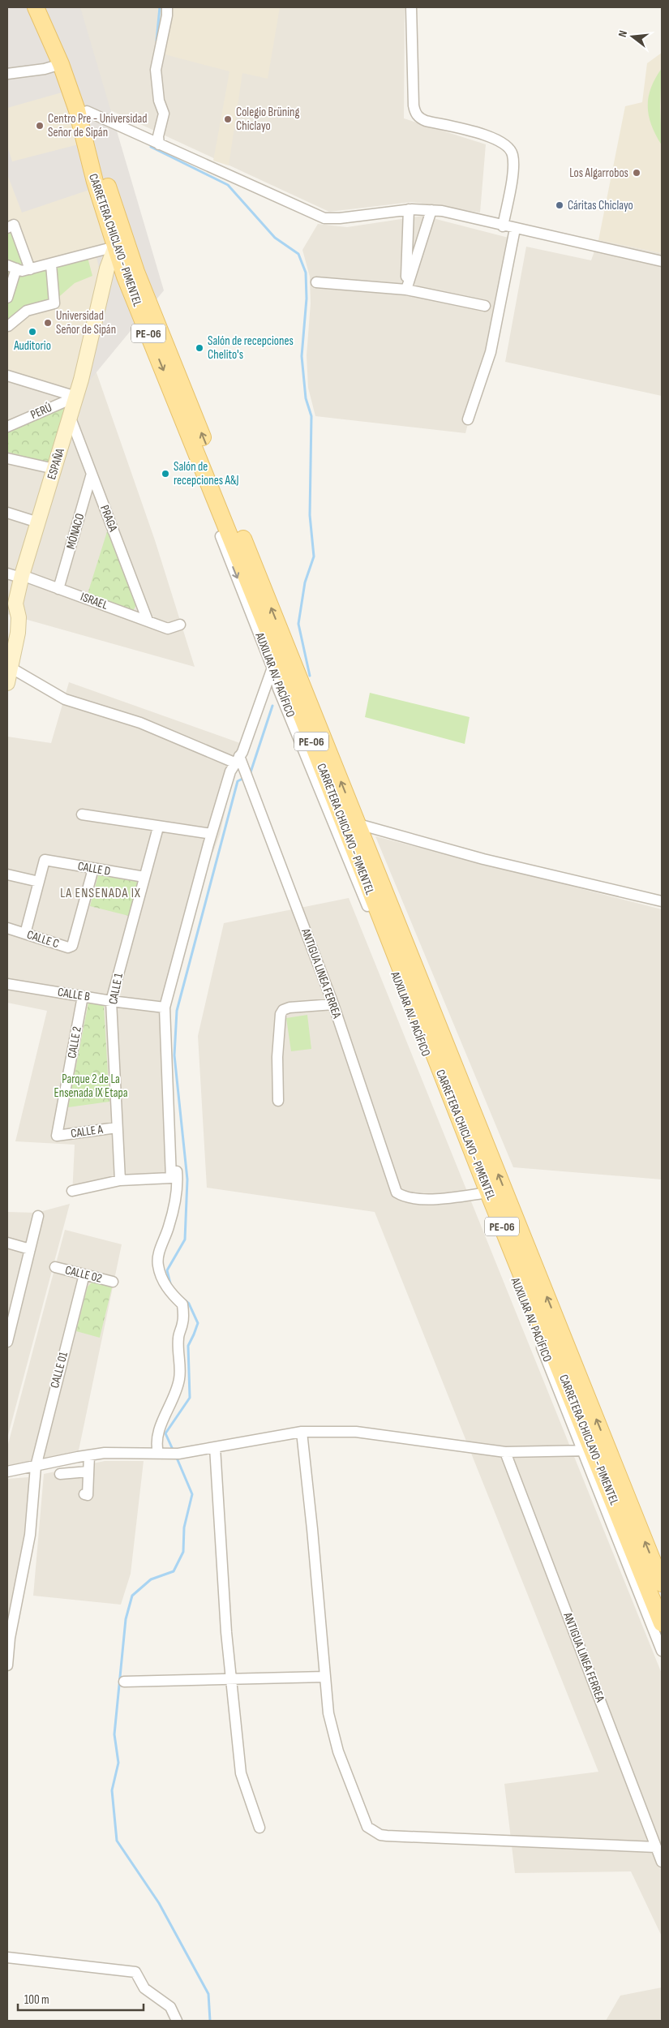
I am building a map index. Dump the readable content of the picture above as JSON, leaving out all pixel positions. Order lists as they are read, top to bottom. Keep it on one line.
{"streets":{"main road":["CARRETERA CHICLAYO - PIMENTEL","PE-06"],"street":["PERÚ","ESPAÑA","PRAGA","MÓNACO","ISRAEL","AUXILIAR AV. PACÍFICO","CALLE D","CALLE C","ANTIGUA LINEA FERREA","CALLE 1","CALLE B","CALLE 2","CALLE A","CALLE 02","CALLE 01"]},"crossings":[["CARRETERA CHICLAYO - PIMENTEL","ESPAÑA"],["CARRETERA CHICLAYO - PIMENTEL","AUXILIAR AV. PACÍFICO"],["CARRETERA CHICLAYO - PIMENTEL","ANTIGUA LINEA FERREA"],["PERÚ","ESPAÑA"],["ESPAÑA","PRAGA"],["ESPAÑA","ISRAEL"],["PRAGA","MÓNACO"],["PRAGA","ISRAEL"],["MÓNACO","ISRAEL"],["AUXILIAR AV. PACÍFICO","ANTIGUA LINEA FERREA"],["CALLE D","CALLE C"],["CALLE D","CALLE 1"],["CALLE 1","CALLE B"],["CALLE 1","CALLE A"],["CALLE B","CALLE 2"],["CALLE 2","CALLE A"],["CALLE 02","CALLE 01"]],"districts":["LA ENSENADA IX"],"parks":["Parque 2 de La Ensenada IX Etapa"],"places":["Colegio Brüning Chiclayo","Centro Pre - Universidad Señor de Sipán","Los Algarrobos","Cáritas Chiclayo","Universidad Señor de Sipán","Auditorio","Salón de recepciones Chelito's","Salón de recepciones A&J"],"scale_bar":"100 m","north":"left"}
